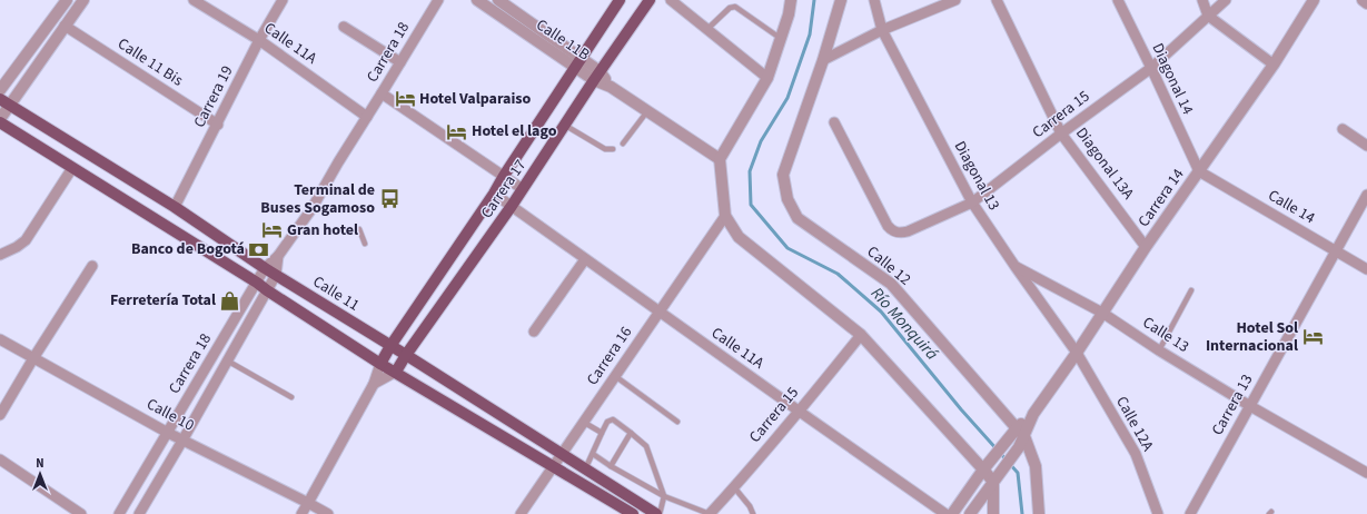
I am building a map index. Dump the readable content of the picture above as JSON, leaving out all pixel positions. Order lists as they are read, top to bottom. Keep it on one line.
{"streets":{"main road":["Carrera 17","Calle 11"],"street":["Calle 11B","Calle 11A","Carrera 18","Calle 11 Bis","Diagonal 14","Carrera 19","Carrera 15","Diagonal 13A","Diagonal 13","Carrera 14","Calle 14","Calle 12","Calle 13","Carrera 16","Carrera 13","Calle 10","Calle 12A"]},"crossings":[["Calle 11B","Carrera 17"],["Calle 11A","Carrera 18"],["Calle 11A","Carrera 19"],["Calle 11A","Carrera 15"],["Calle 11A","Carrera 17"],["Calle 11A","Carrera 16"],["Carrera 18","Calle 11"],["Carrera 18","Calle 10"],["Calle 11 Bis","Carrera 19"],["Diagonal 14","Carrera 15"],["Diagonal 14","Carrera 14"],["Diagonal 14","Calle 14"],["Carrera 19","Calle 11"],["Carrera 15","Diagonal 13A"],["Carrera 15","Diagonal 13"],["Diagonal 13A","Carrera 14"],["Diagonal 13","Carrera 14"],["Diagonal 13","Calle 13"],["Diagonal 13","Calle 12A"],["Carrera 17","Calle 11"],["Carrera 17","Calle 10"],["Carrera 14","Calle 14"],["Carrera 14","Calle 12"],["Carrera 14","Calle 13"],["Carrera 14","Calle 12A"],["Calle 14","Carrera 13"],["Calle 11","Carrera 16"],["Calle 13","Carrera 13"]],"water":["Río Monquirá"],"places":{"hotel":["Hotel Valparaiso","Hotel el lago","Gran hotel","Hotel Sol Internacional"],"bus stop":["Terminal de Buses Sogamoso"],"bank":["Banco de Bogotá"],"shop":["Ferretería Total"]},"north":"top"}
